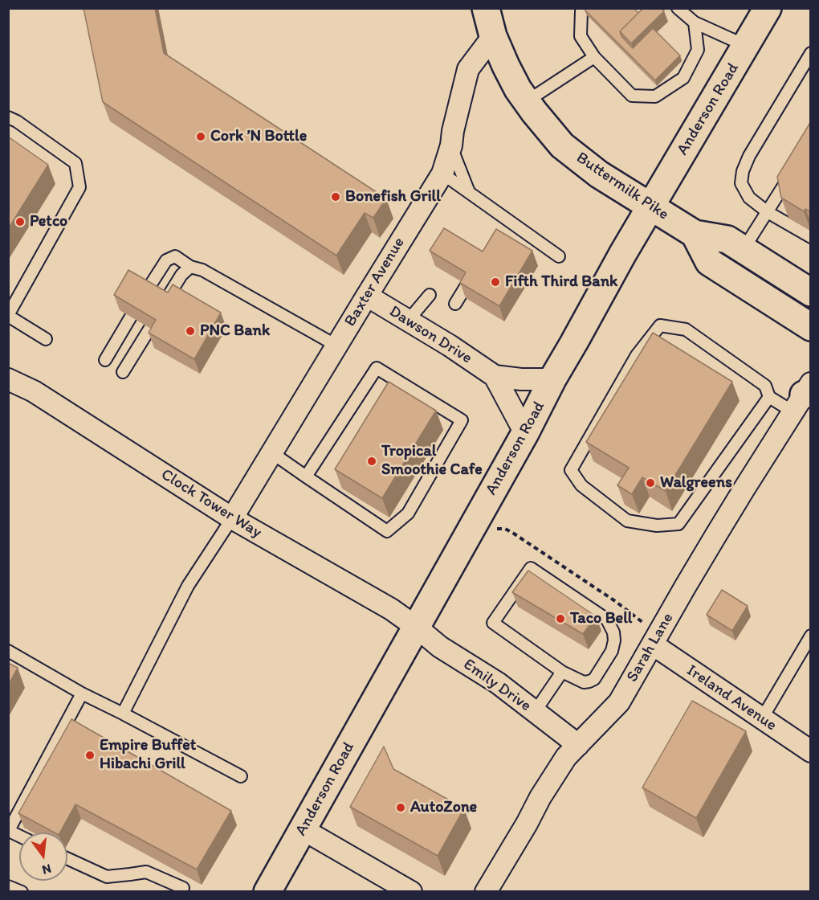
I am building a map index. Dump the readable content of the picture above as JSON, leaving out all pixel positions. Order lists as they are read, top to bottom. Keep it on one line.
{"streets":{"main road":["Anderson Road","Buttermilk Pike"],"street":["Baxter Avenue","Dawson Drive","Clock Tower Way","Sarah Lane","Emily Drive","Ireland Avenue"]},"crossings":[["Anderson Road","Buttermilk Pike"],["Anderson Road","Dawson Drive"],["Anderson Road","Clock Tower Way"],["Anderson Road","Emily Drive"],["Buttermilk Pike","Baxter Avenue"],["Baxter Avenue","Dawson Drive"],["Baxter Avenue","Clock Tower Way"],["Clock Tower Way","Emily Drive"],["Sarah Lane","Emily Drive"],["Sarah Lane","Ireland Avenue"]],"places":["Cork ’N Bottle","Bonefish Grill","Petco","Fifth Third Bank","PNC Bank","Tropical Smoothie Cafe","Walgreens","Taco Bell","Empire Buffet Hibachi Grill","AutoZone"],"north":"bottom"}
